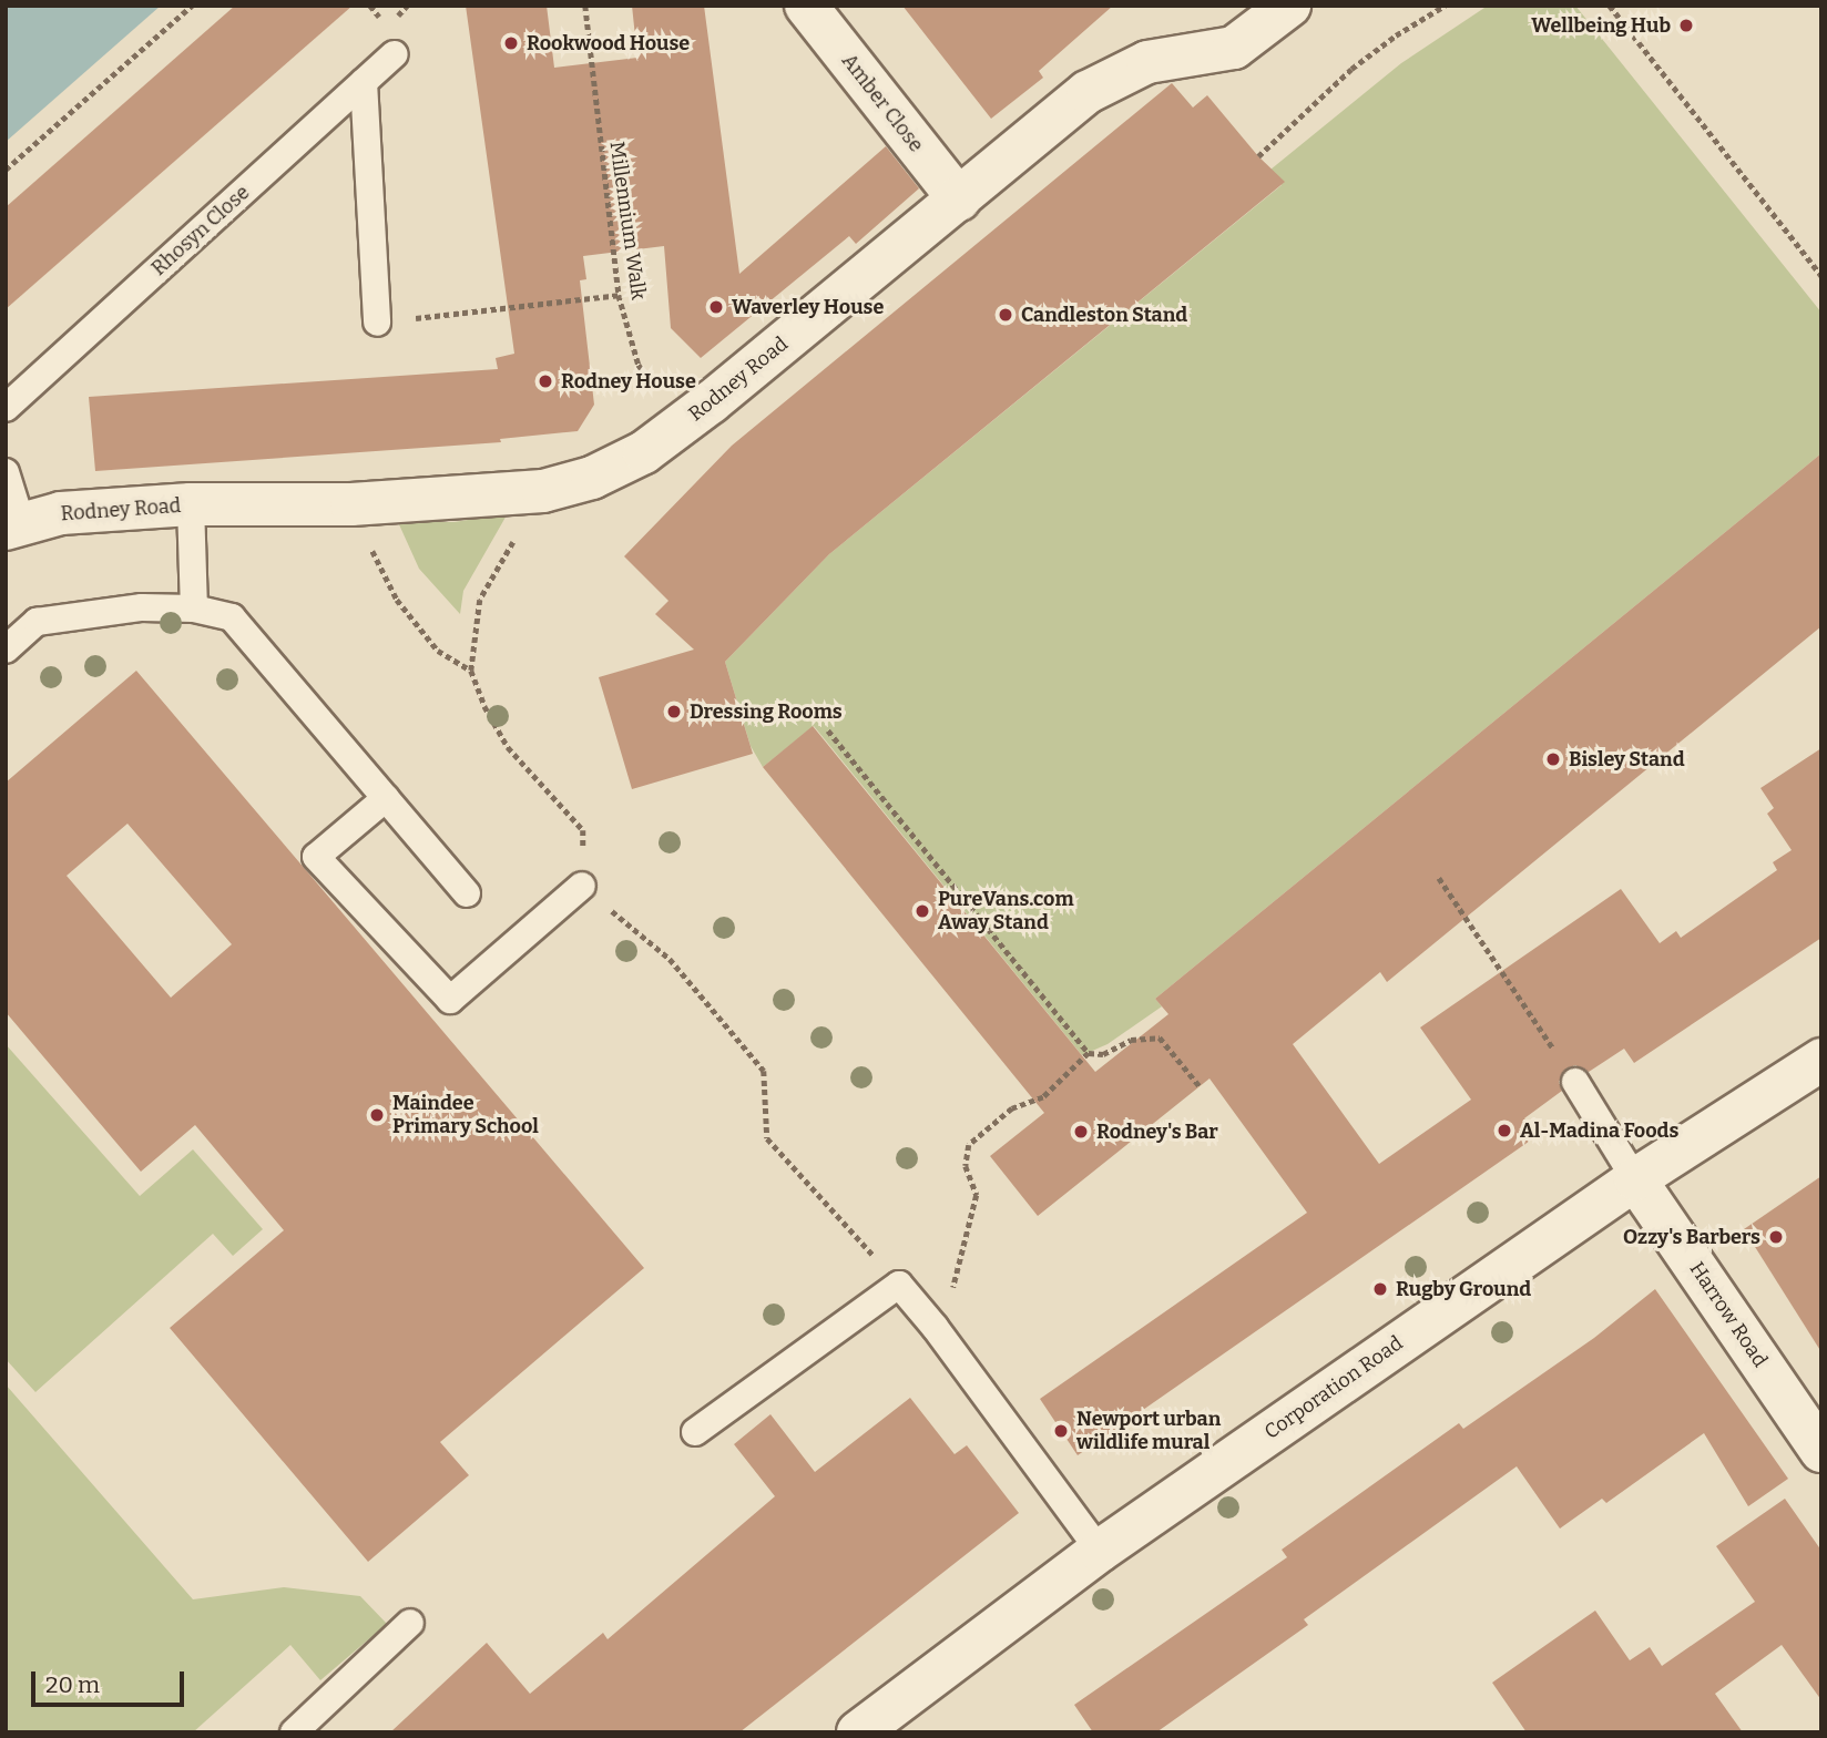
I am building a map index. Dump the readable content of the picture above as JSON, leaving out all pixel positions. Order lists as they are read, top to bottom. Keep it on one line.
{"streets":{"street":["Amber Close","Rodney Road","Harrow Road","Corporation Road"],"lane":["Rhosyn Close"],"path":["Millennium Walk"]},"crossings":[["Amber Close","Rodney Road"],["Millennium Walk","Rodney Road"],["Harrow Road","Corporation Road"]],"places":["Wellbeing Hub","Rookwood House","Waverley House","Candleston Stand","Rodney House","Dressing Rooms","Bisley Stand","PureVans.com Away Stand","Maindee Primary School","Al-Madina Foods","Rodney's Bar","Ozzy's Barbers","Rugby Ground","Newport urban wildlife mural"],"scale_bar":"20 m"}
